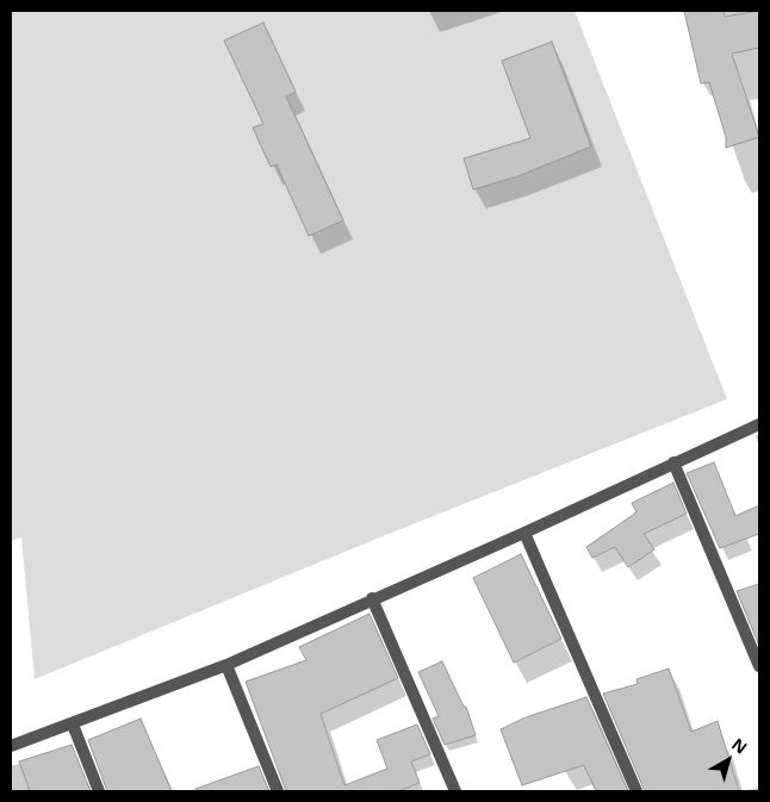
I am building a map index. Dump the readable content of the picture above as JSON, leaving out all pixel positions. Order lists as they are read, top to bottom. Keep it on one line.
{"north":"top right"}
